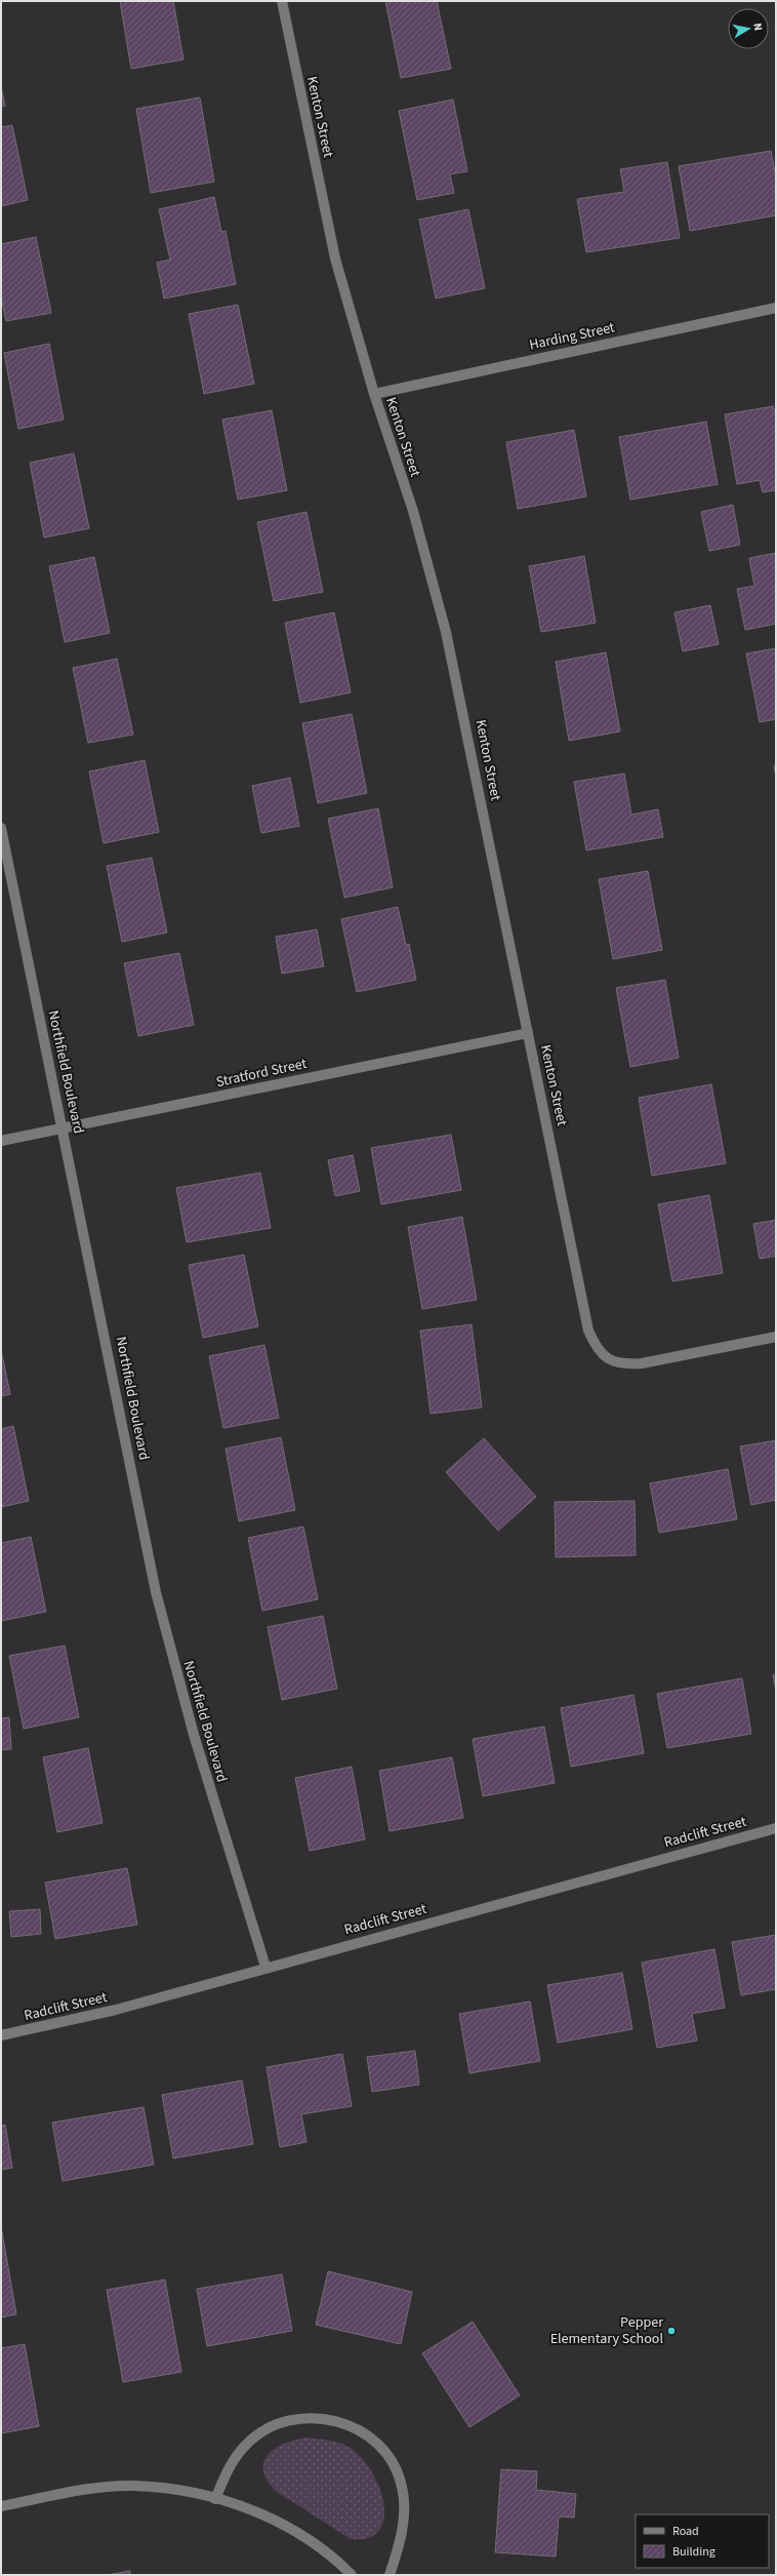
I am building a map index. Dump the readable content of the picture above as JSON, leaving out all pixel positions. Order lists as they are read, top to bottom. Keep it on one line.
{"streets":{"street":["Kenton Street","Harding Street","Northfield Boulevard","Stratford Street","Radclift Street"]},"crossings":[["Kenton Street","Harding Street"],["Kenton Street","Stratford Street"],["Northfield Boulevard","Stratford Street"],["Northfield Boulevard","Radclift Street"]],"places":["Pepper Elementary School"],"legend":["Road","Building"],"north":"right"}
